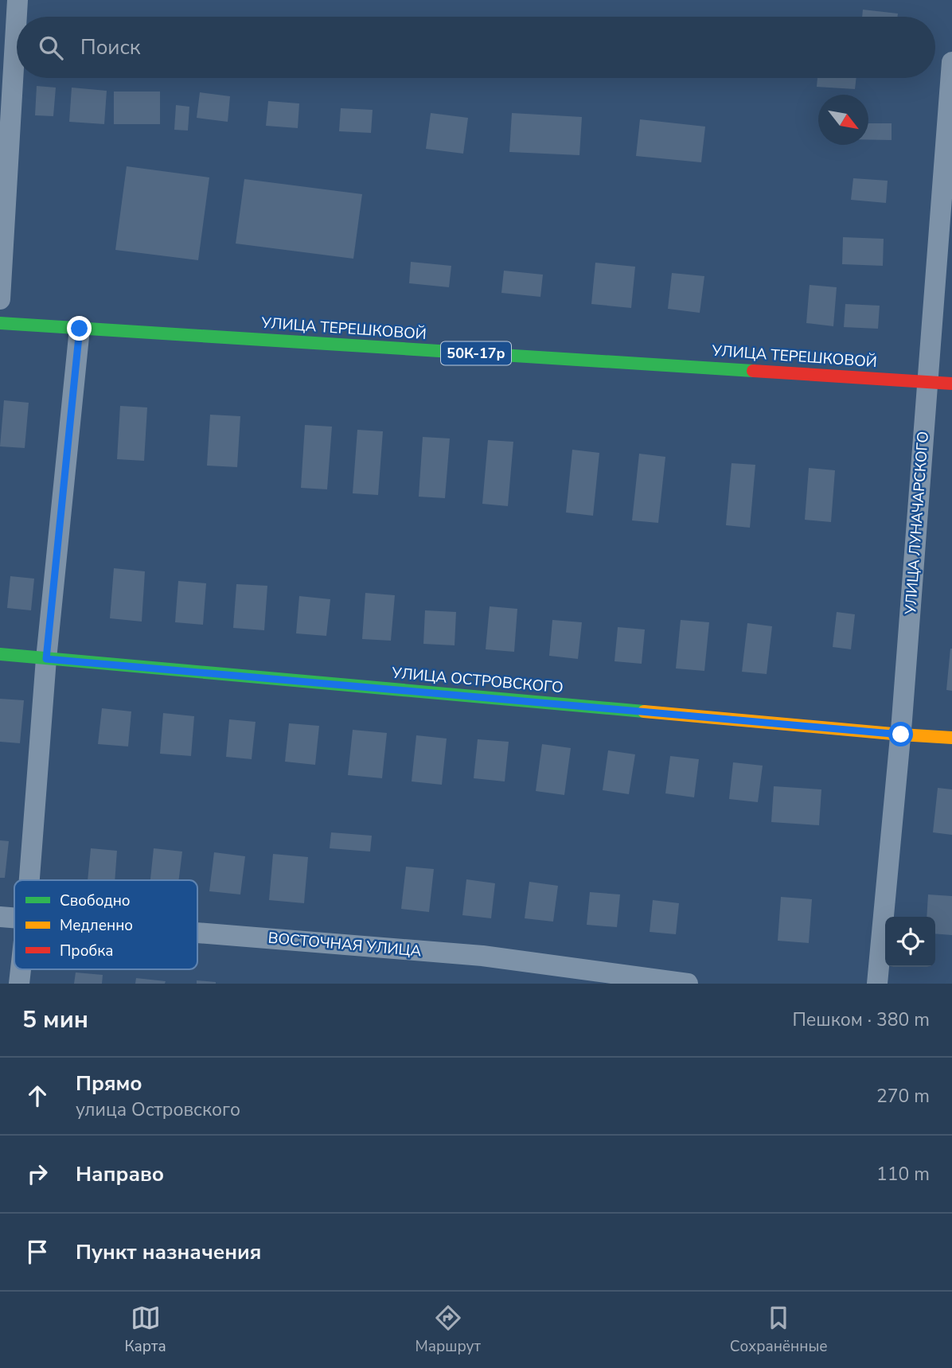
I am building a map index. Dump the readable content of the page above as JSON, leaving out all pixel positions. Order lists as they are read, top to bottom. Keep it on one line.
{"streets":{"main road":["УЛИЦА ТЕРЕШКОВОЙ","50К-17р","УЛИЦА ОСТРОВСКОГО"],"street":["УЛИЦА ЛУНАЧАРСКОГО","ВОСТОЧНАЯ УЛИЦА"]},"crossings":[["УЛИЦА ТЕРЕШКОВОЙ","УЛИЦА ЛУНАЧАРСКОГО"],["УЛИЦА ЛУНАЧАРСКОГО","УЛИЦА ОСТРОВСКОГО"]],"legend":["Свободно","Медленно","Пробка"],"north":"bottom right","page":{"search":"Поиск","heading":["5 мин","Пешком · 380 m"],"list":[["Прямо","улица Островского","270 m"],["Направо","110 m"],"Пункт назначения"],"nav":["Карта","Маршрут","Сохранённые"]}}
